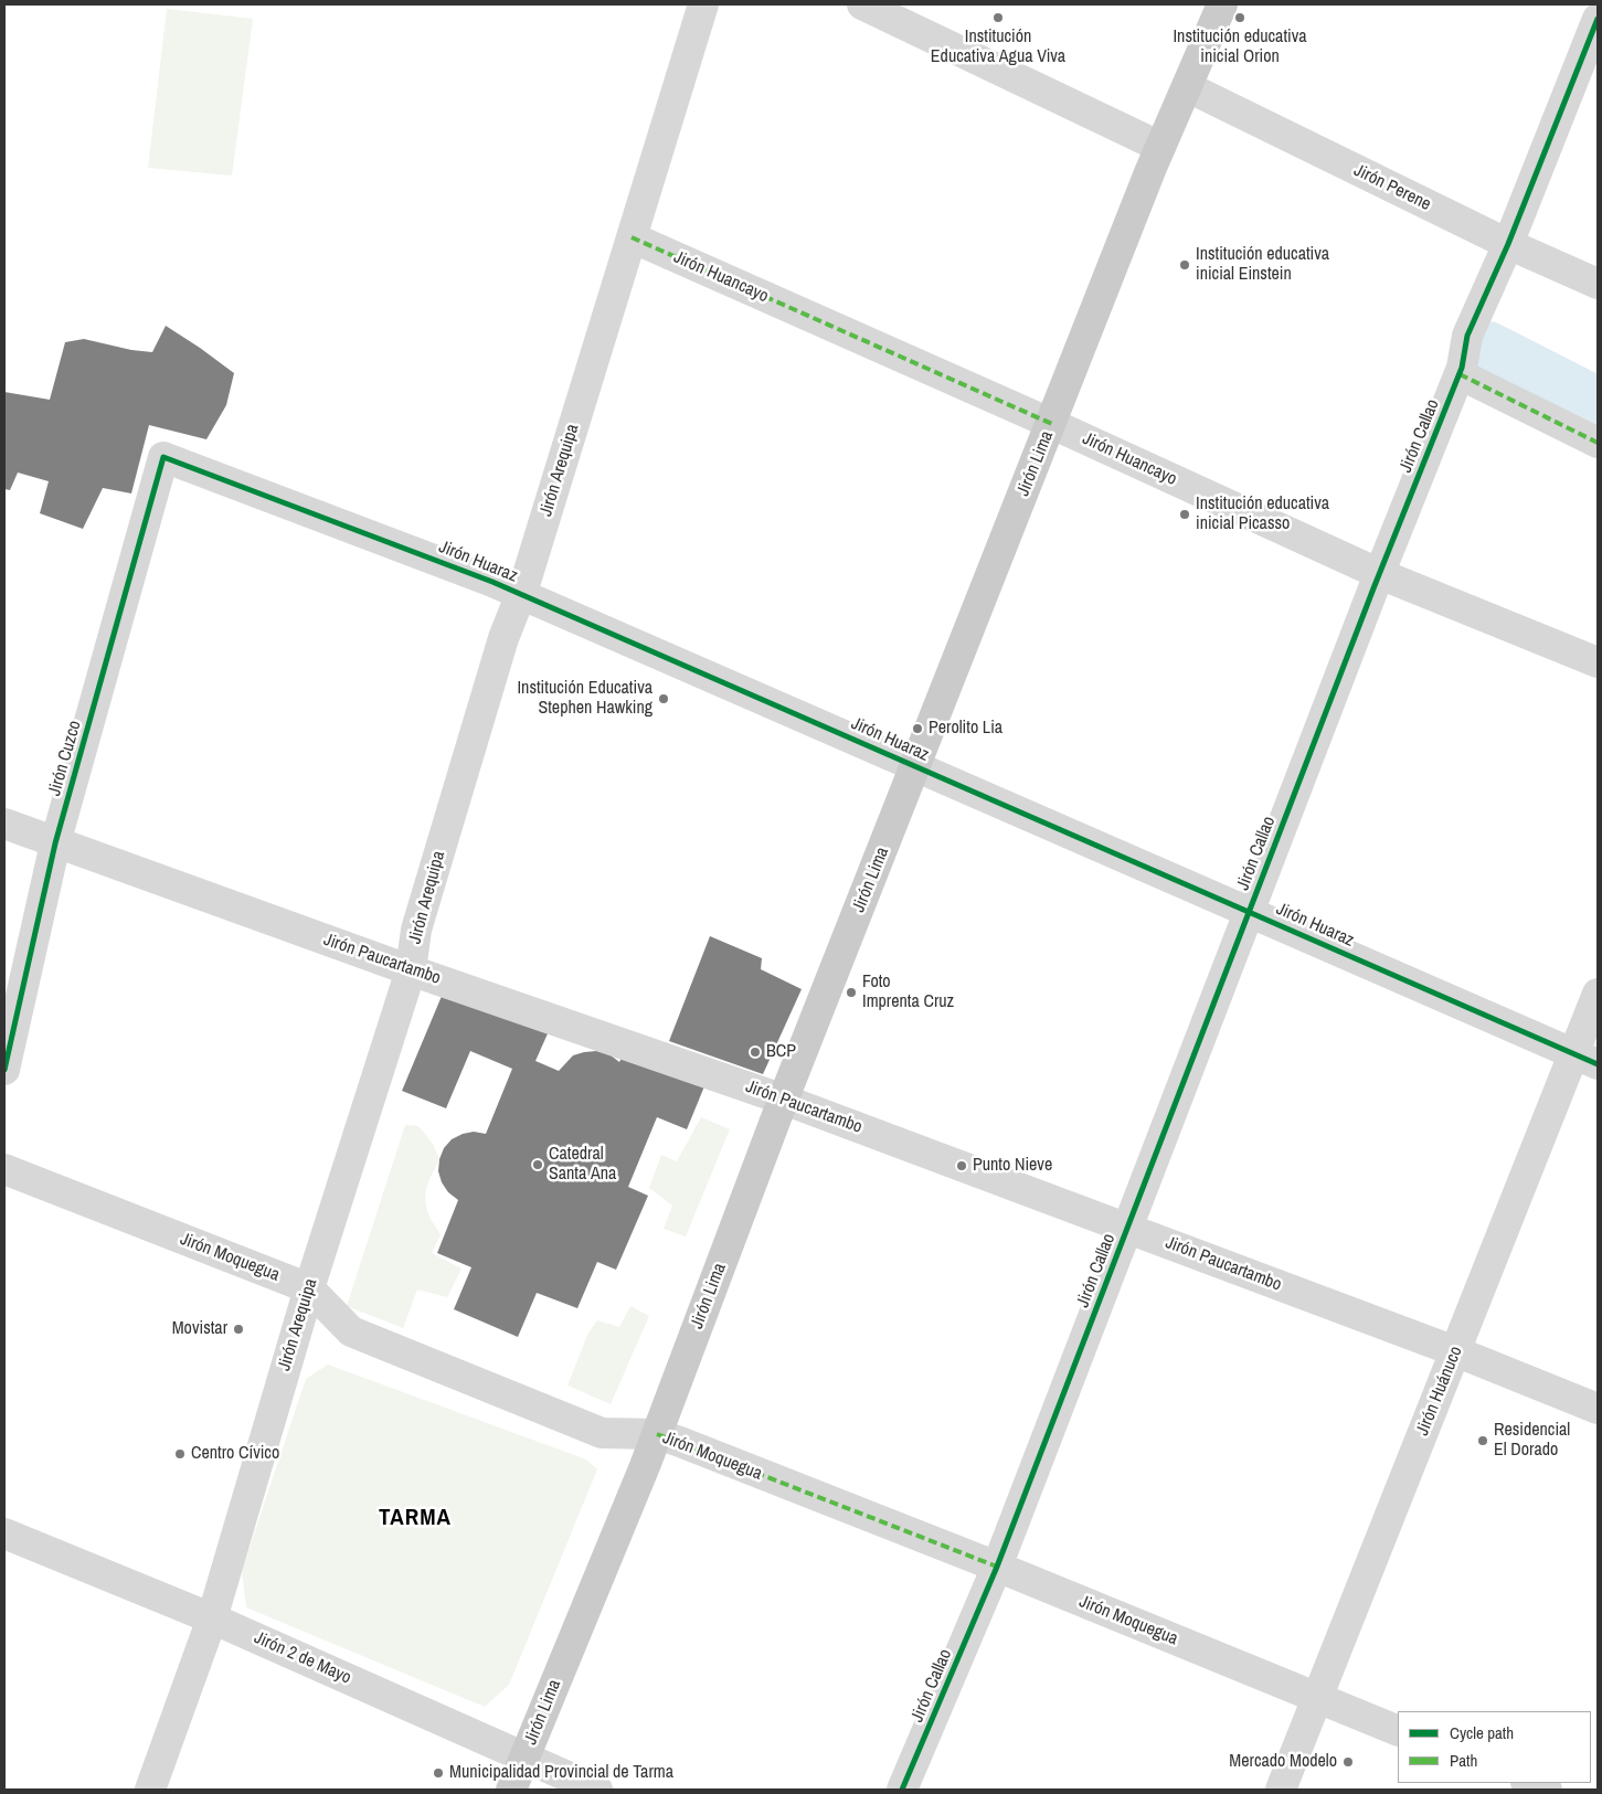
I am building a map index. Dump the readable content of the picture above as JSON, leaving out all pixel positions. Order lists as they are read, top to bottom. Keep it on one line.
{"streets":{"main road":["Jirón Lima"],"street":["Jirón Perene","Jirón Huancayo","Jirón Callao","Jirón Arequipa","Jirón Huaraz","Jirón Cuzco","Jirón Paucartambo","Jirón Moquegua","Jirón Huánuco","Jirón 2 de Mayo"]},"crossings":[["Jirón Perene","Jirón Callao"],["Jirón Perene","Jirón Lima"],["Jirón Huancayo","Jirón Callao"],["Jirón Huancayo","Jirón Lima"],["Jirón Huancayo","Jirón Arequipa"],["Jirón Callao","Jirón Huaraz"],["Jirón Callao","Jirón Paucartambo"],["Jirón Callao","Jirón Moquegua"],["Jirón Lima","Jirón Huaraz"],["Jirón Lima","Jirón Paucartambo"],["Jirón Lima","Jirón Moquegua"],["Jirón Lima","Jirón 2 de Mayo"],["Jirón Arequipa","Jirón Huaraz"],["Jirón Arequipa","Jirón Paucartambo"],["Jirón Arequipa","Jirón Moquegua"],["Jirón Arequipa","Jirón 2 de Mayo"],["Jirón Huaraz","Jirón Cuzco"],["Jirón Huaraz","Jirón Huánuco"],["Jirón Cuzco","Jirón Paucartambo"],["Jirón Paucartambo","Jirón Huánuco"],["Jirón Moquegua","Jirón Huánuco"]],"districts":["TARMA"],"places":["Institución Educativa Agua Viva","Institución educativa inicial Orion","Institución educativa inicial Einstein","Institución educativa inicial Picasso","Institución Educativa Stephen Hawking","Perolito Lia","Foto Imprenta Cruz","BCP","Catedral Santa Ana","Punto Nieve","Movistar","Residencial El Dorado","Centro Cívico","Mercado Modelo","Municipalidad Provincial de Tarma"],"legend":["Cycle path","Path"]}
